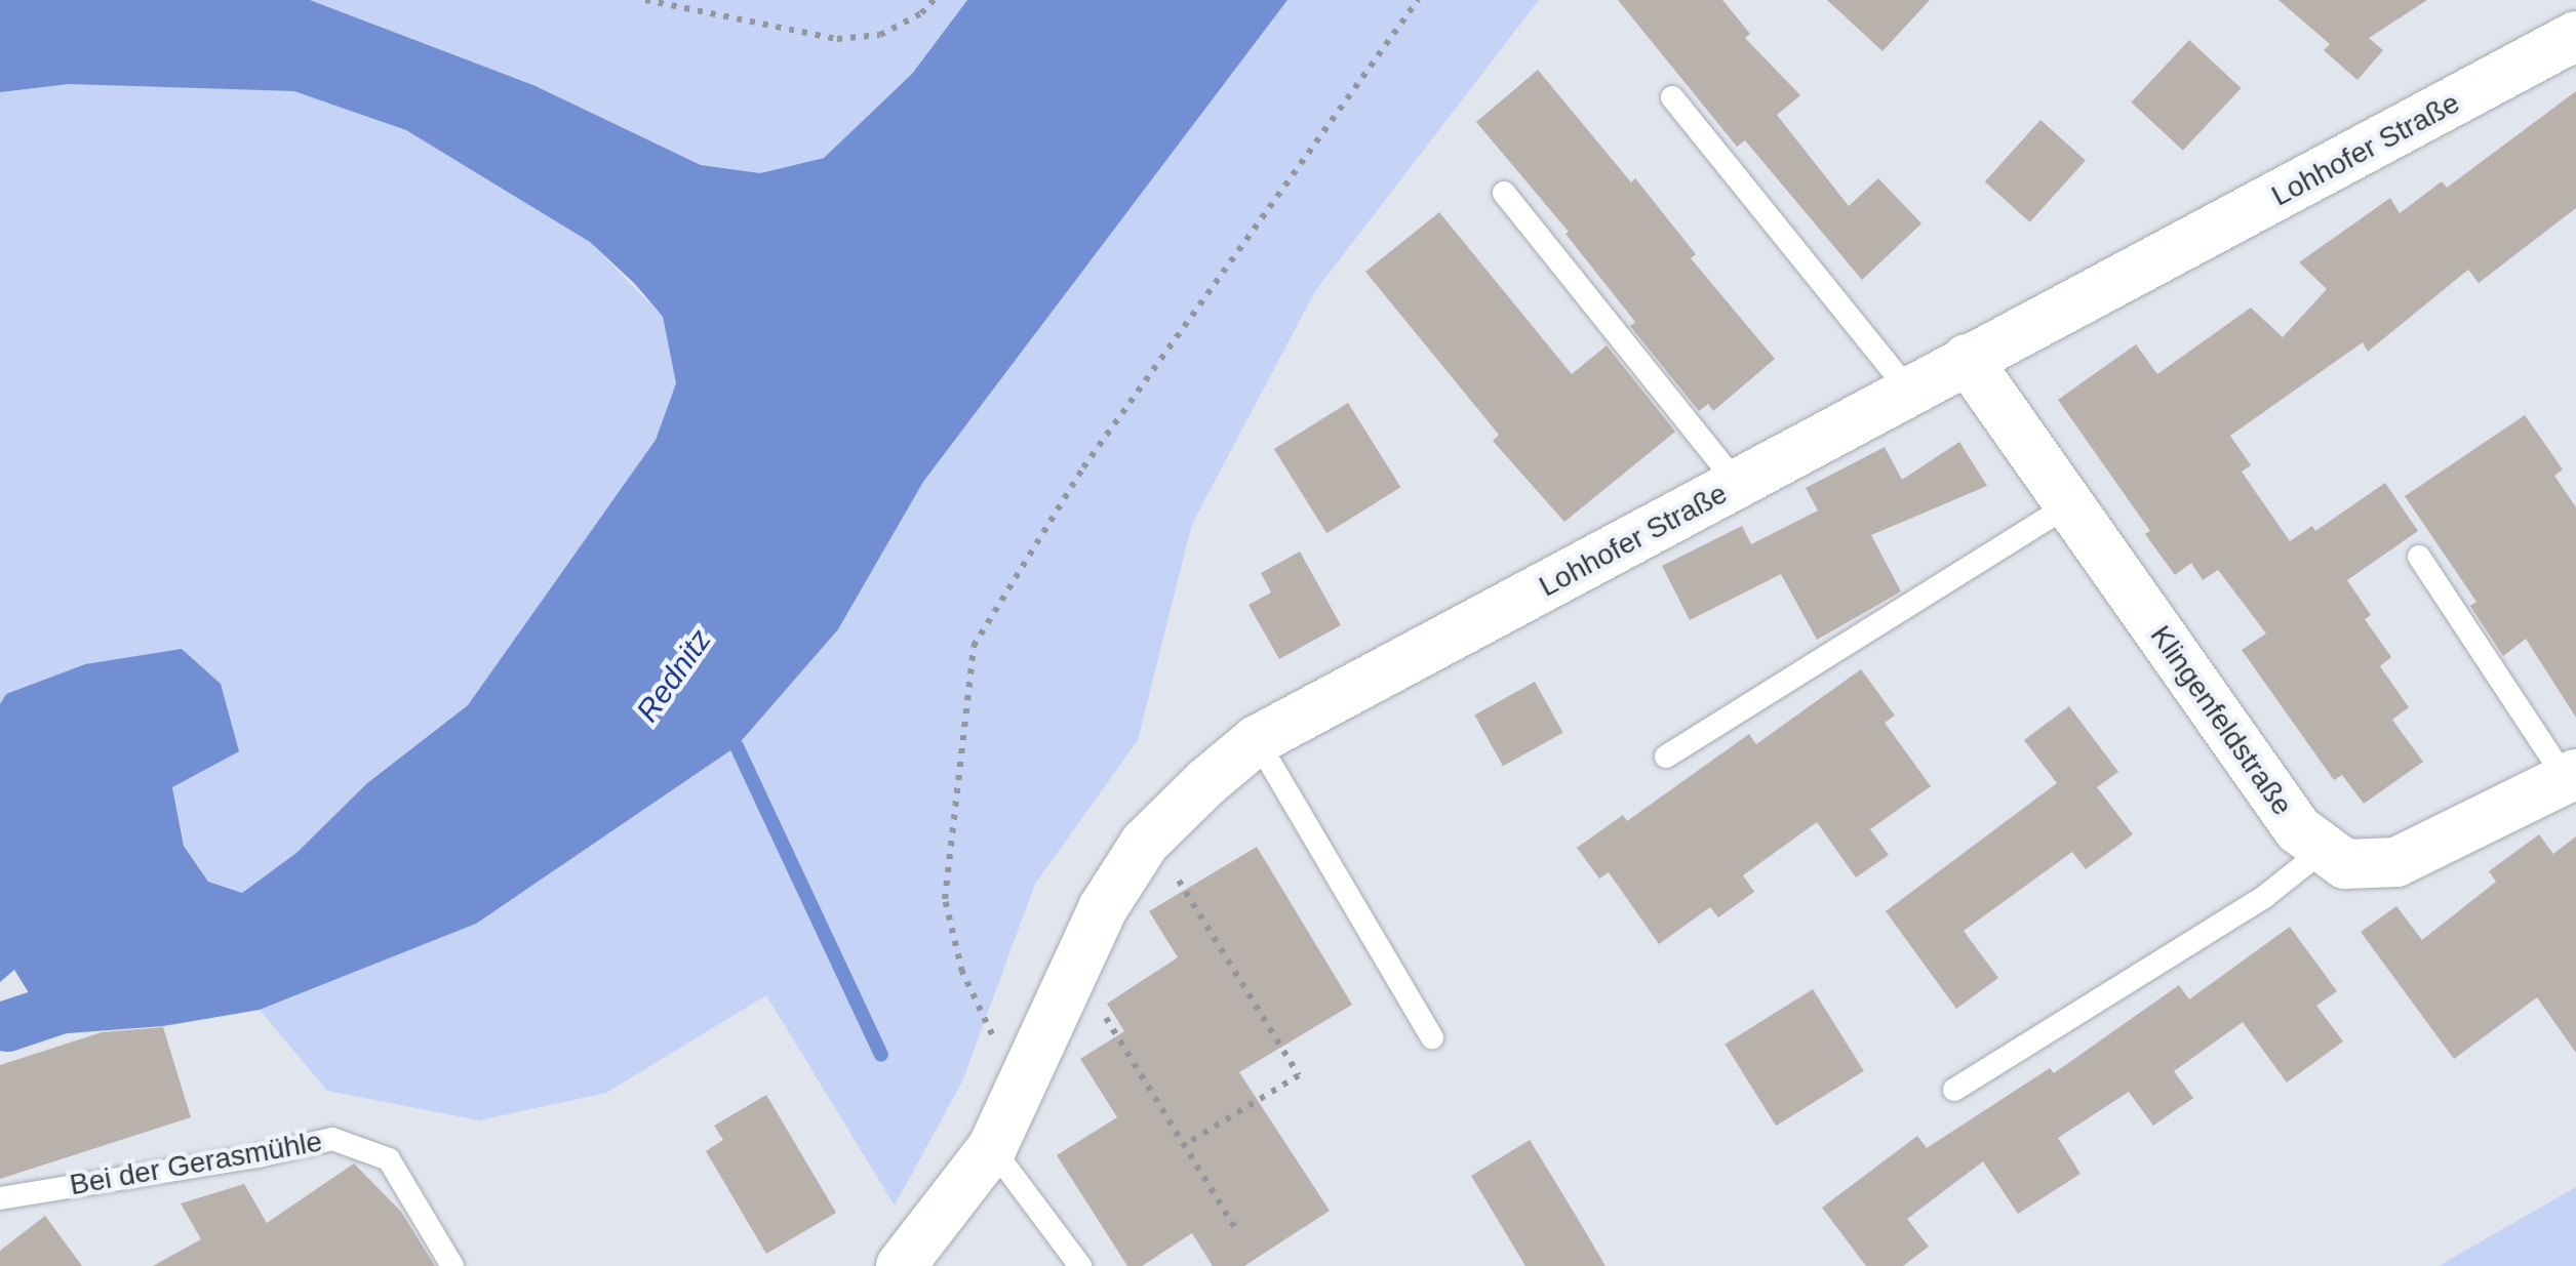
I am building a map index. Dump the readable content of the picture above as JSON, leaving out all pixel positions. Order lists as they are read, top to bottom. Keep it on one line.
{"streets":{"street":["Lohhofer Straße","Klingenfeldstraße"],"lane":["Bei der Gerasmühle"]},"crossings":[["Lohhofer Straße","Klingenfeldstraße"]],"water":["Rednitz"]}
